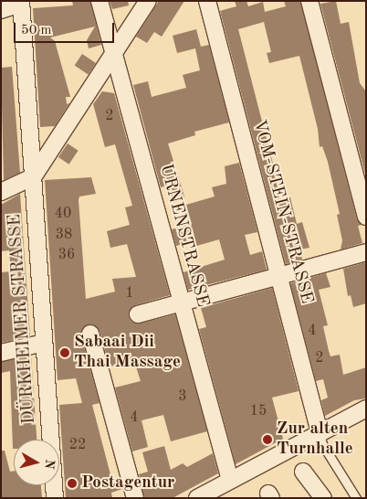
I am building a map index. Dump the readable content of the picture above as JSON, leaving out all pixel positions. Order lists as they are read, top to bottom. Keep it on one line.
{"streets":{"street":["VOM-STEIN-STRASSE","URNENSTRASSE","DÜRKHEIMER STRASSE"]},"places":["Sabaai Dii Thai Massage","Zur alten Turnhalle","Postagentur"],"house_numbers":["2","40","38","36","1","4","2","3","15","4","22"],"scale_bar":"50 m","north":"right"}
